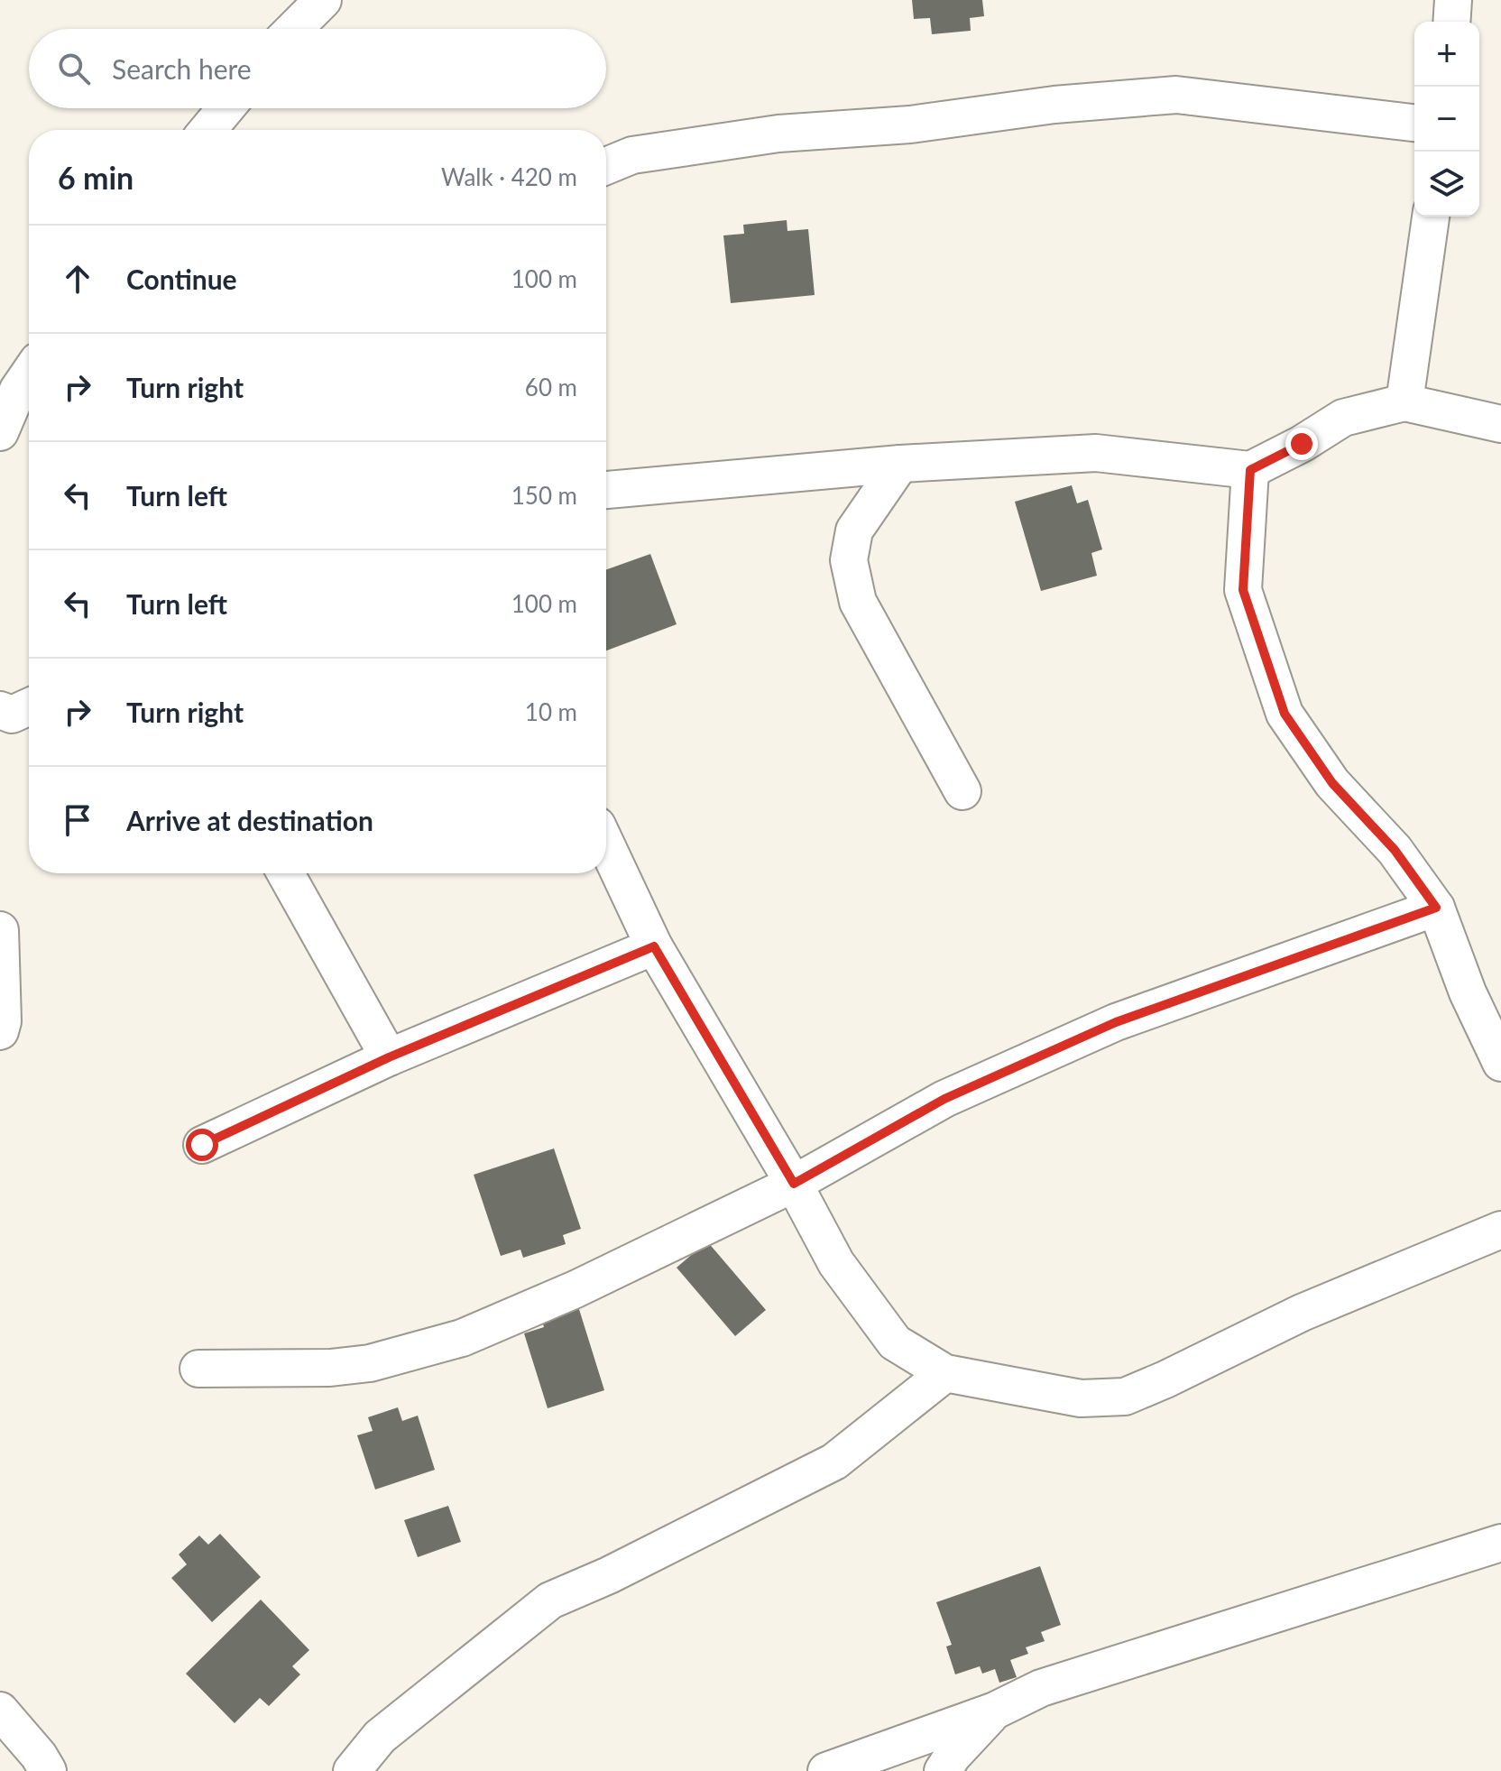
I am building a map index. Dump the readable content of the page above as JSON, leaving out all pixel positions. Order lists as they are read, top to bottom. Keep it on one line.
{"page":{"map_buttons":["+","−"],"search":"Search here","heading":["6 min","Walk · 420 m"],"list":[["Continue","100 m"],["Turn right","60 m"],["Turn left","150 m"],["Turn left","100 m"],["Turn right","10 m"],"Arrive at destination"]}}
